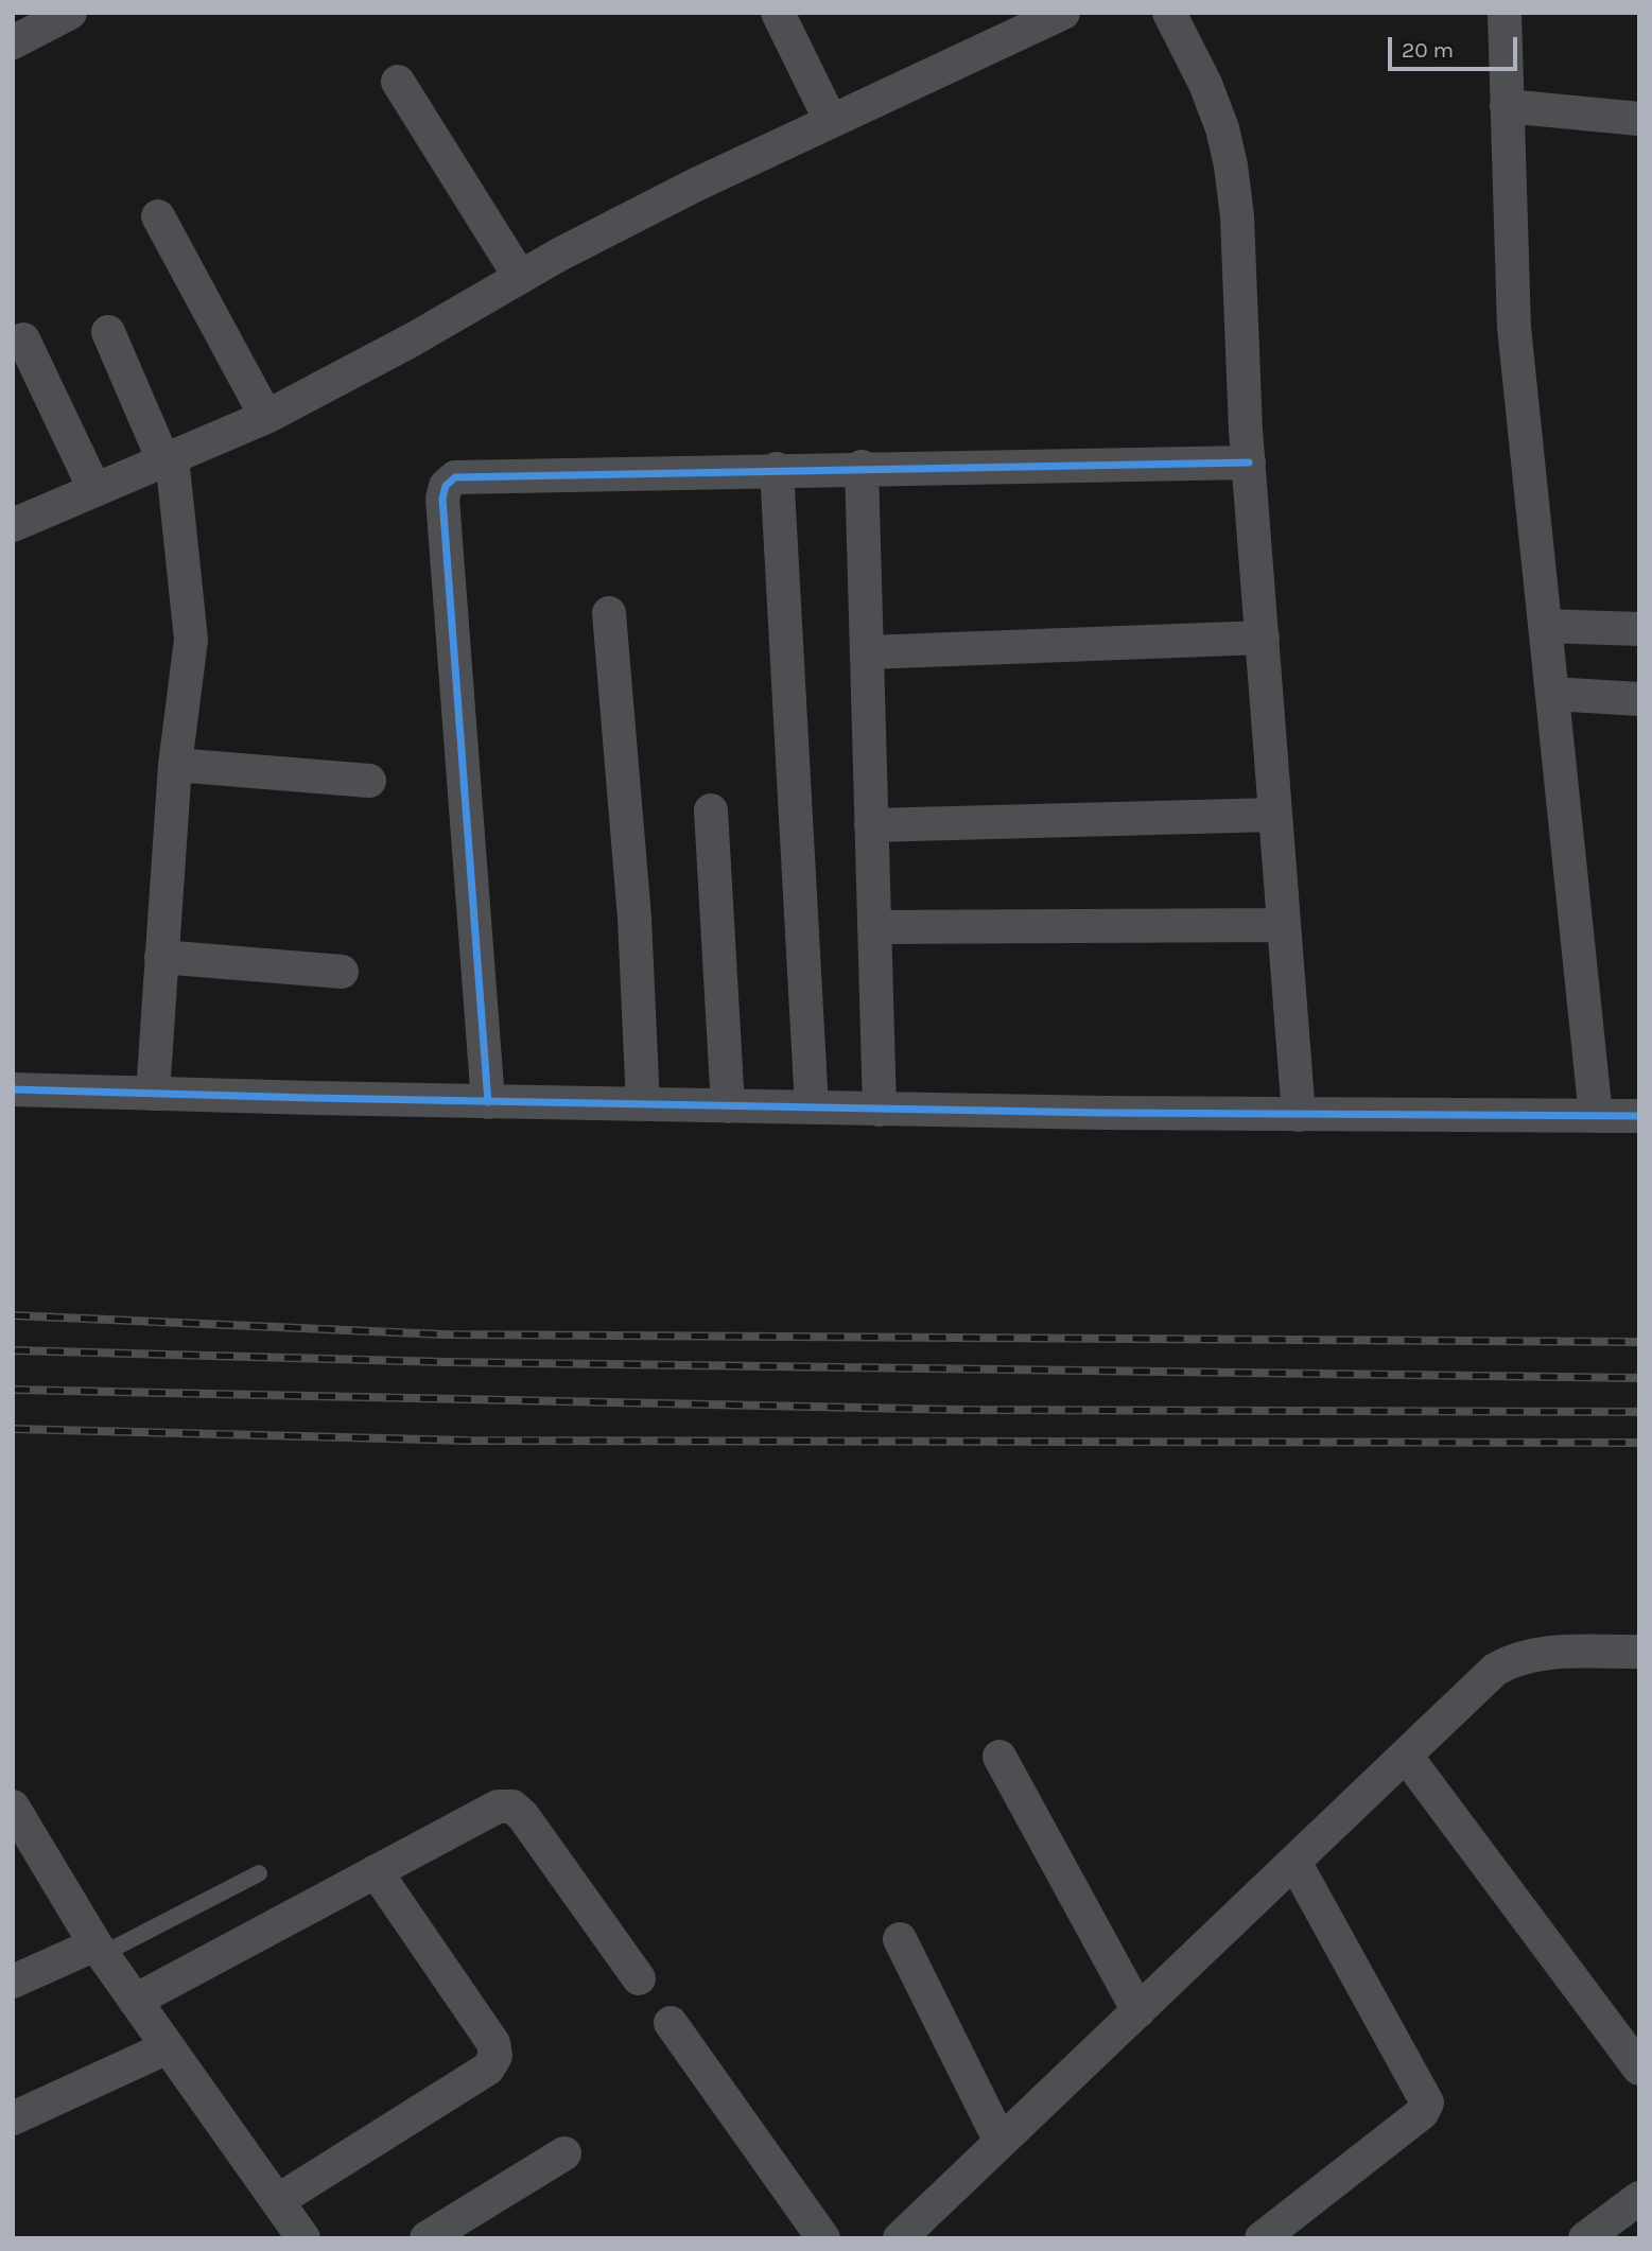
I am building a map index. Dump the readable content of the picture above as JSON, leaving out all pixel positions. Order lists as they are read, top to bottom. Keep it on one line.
{"scale_bar":"20 m"}
